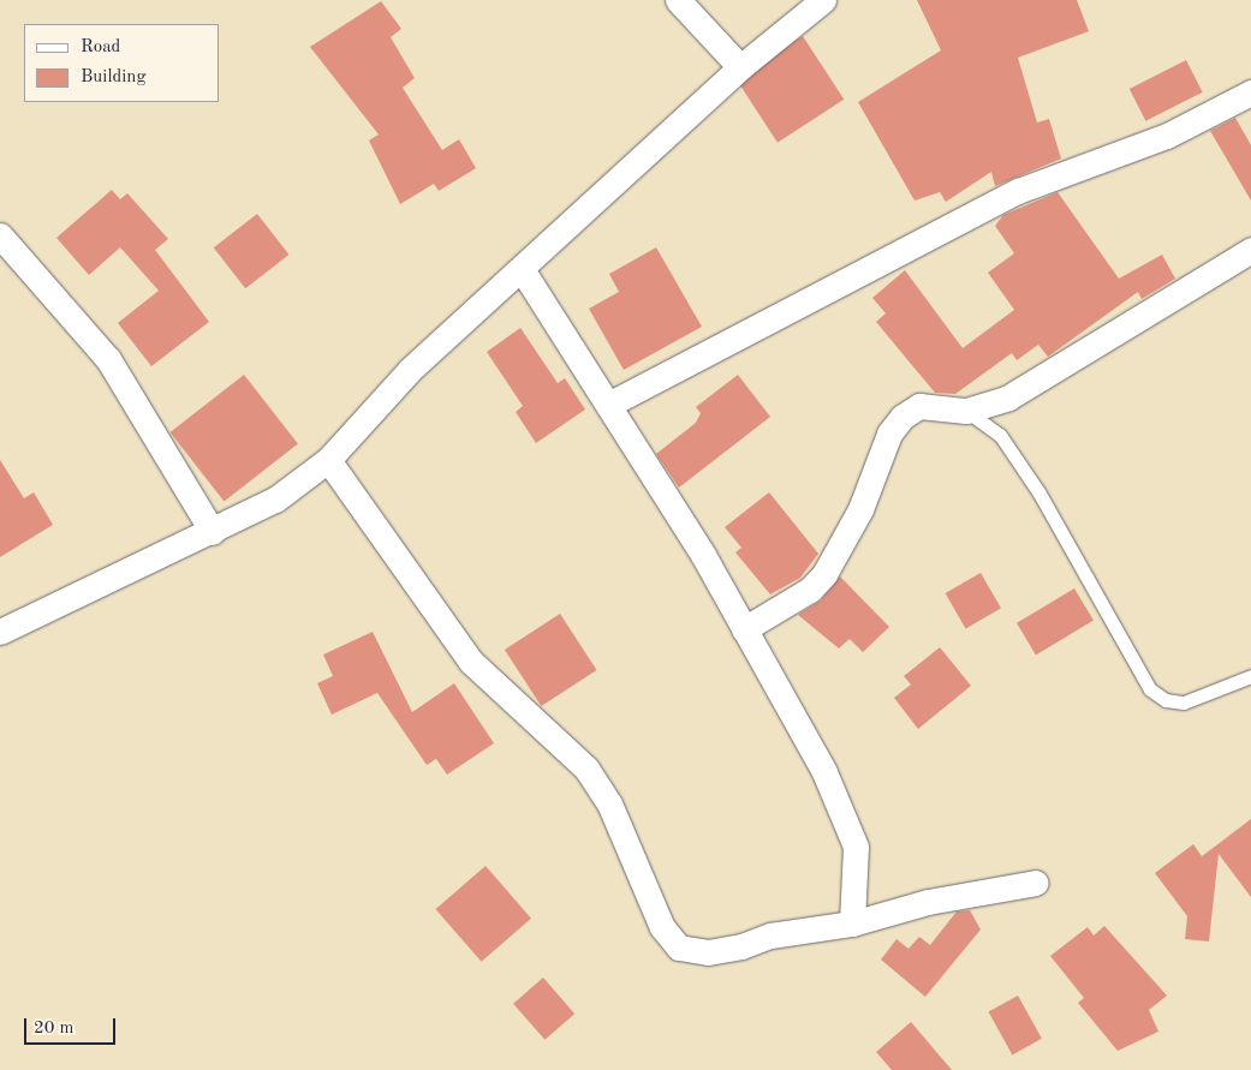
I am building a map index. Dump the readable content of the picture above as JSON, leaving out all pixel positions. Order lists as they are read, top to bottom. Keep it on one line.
{"legend":["Road","Building"],"scale_bar":"20 m"}
